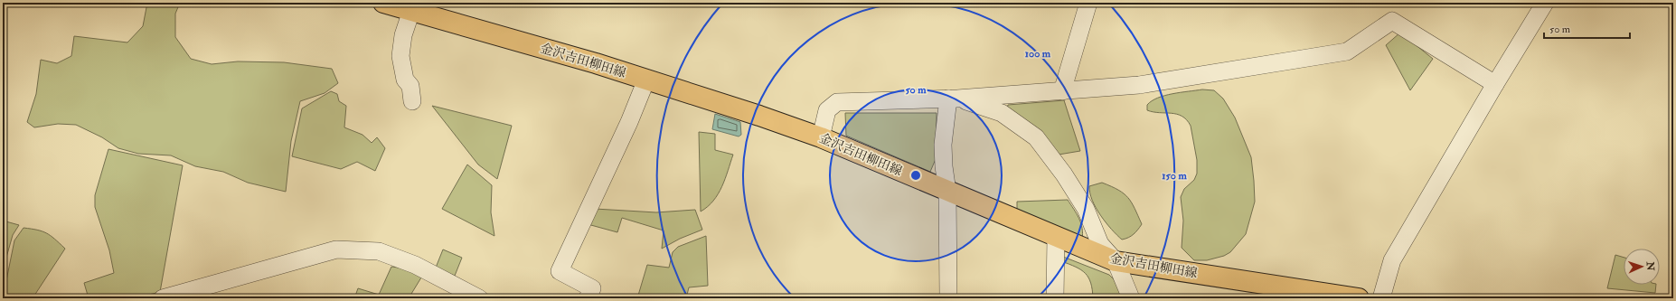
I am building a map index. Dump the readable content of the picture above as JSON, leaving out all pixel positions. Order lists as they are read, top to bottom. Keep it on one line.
{"streets":{"main road":["金沢吉田柳田線"]},"scale_bar":"50 m","north":"right","rings":["100 m","50 m","150 m"]}
